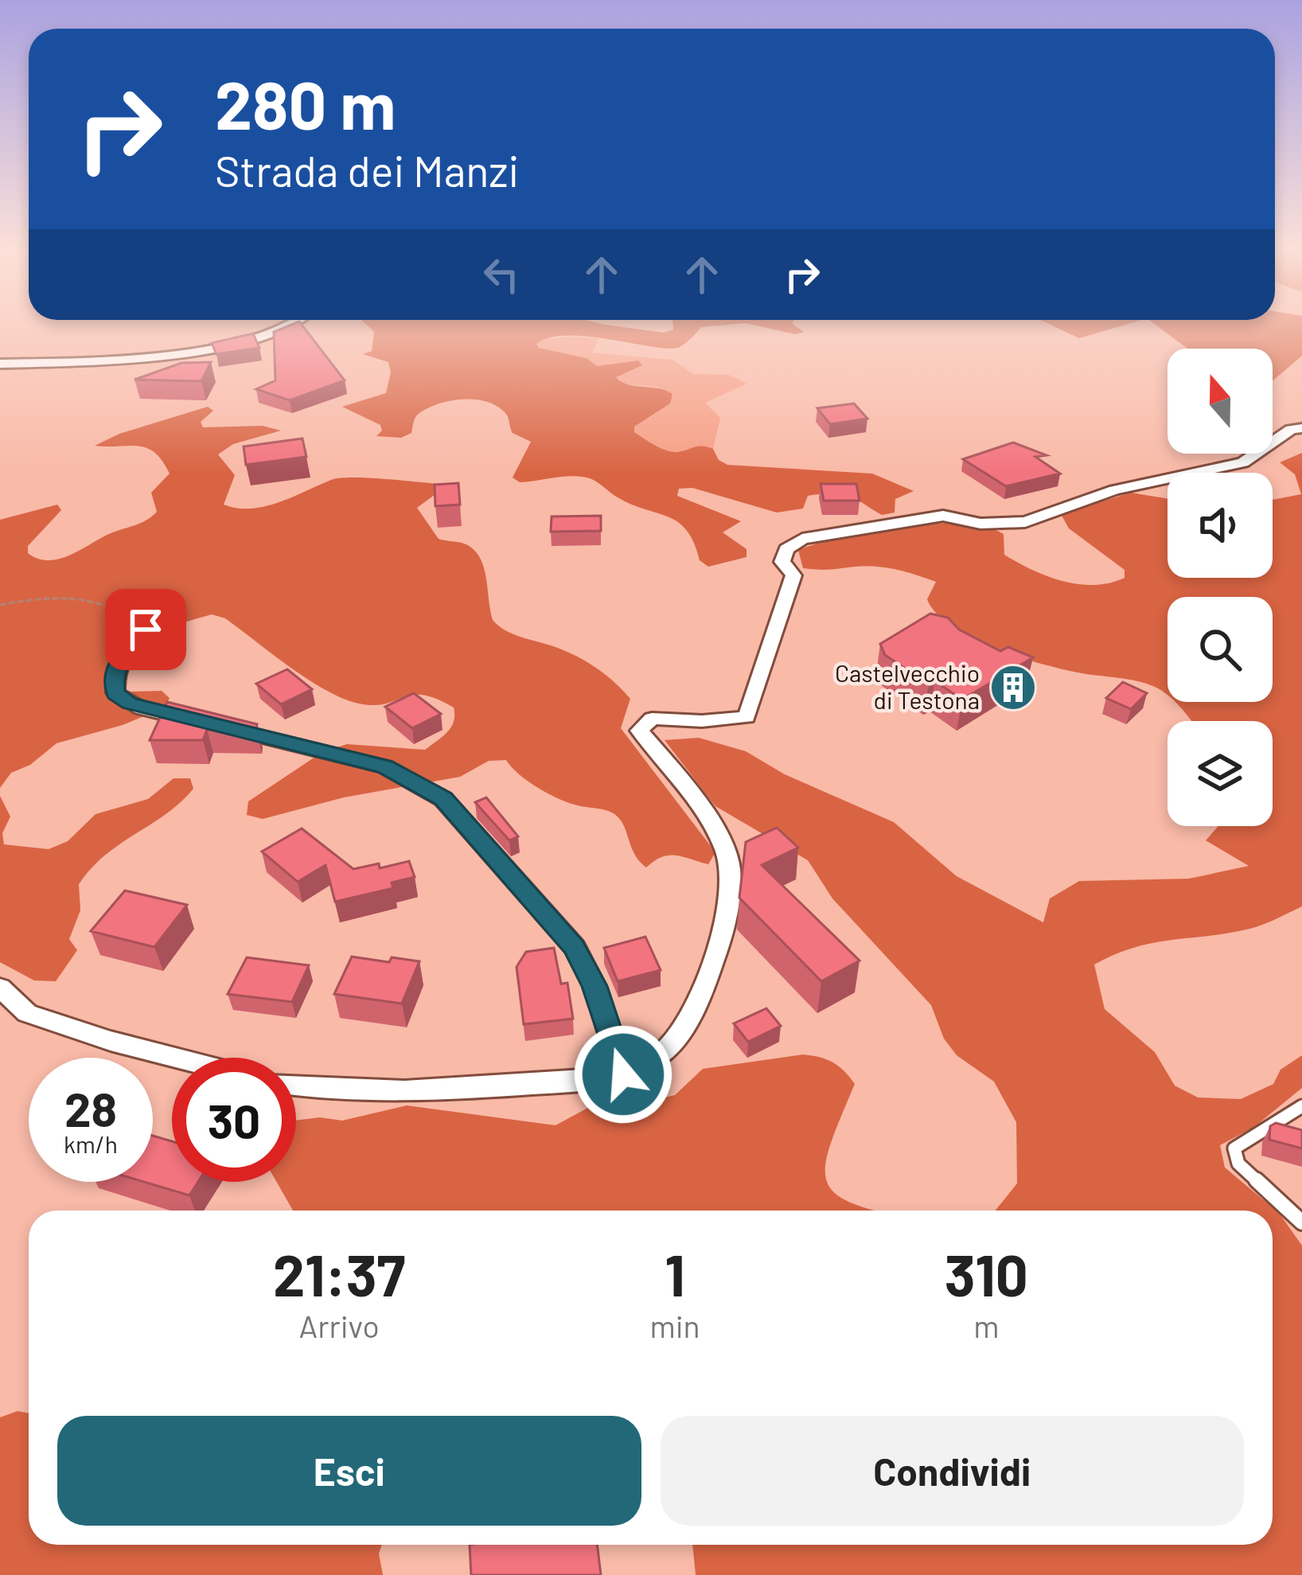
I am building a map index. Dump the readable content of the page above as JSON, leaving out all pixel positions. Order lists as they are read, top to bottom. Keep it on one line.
{"places":{"building":["Castelvecchio di Testona"]},"north":"top","page":{"turn":["280 m","Strada dei Manzi"],"speed":"28 km/h","limit":"30","eta":["21:37","Arrivo","1","min","310","m"],"buttons":["Esci","Condividi"]}}
